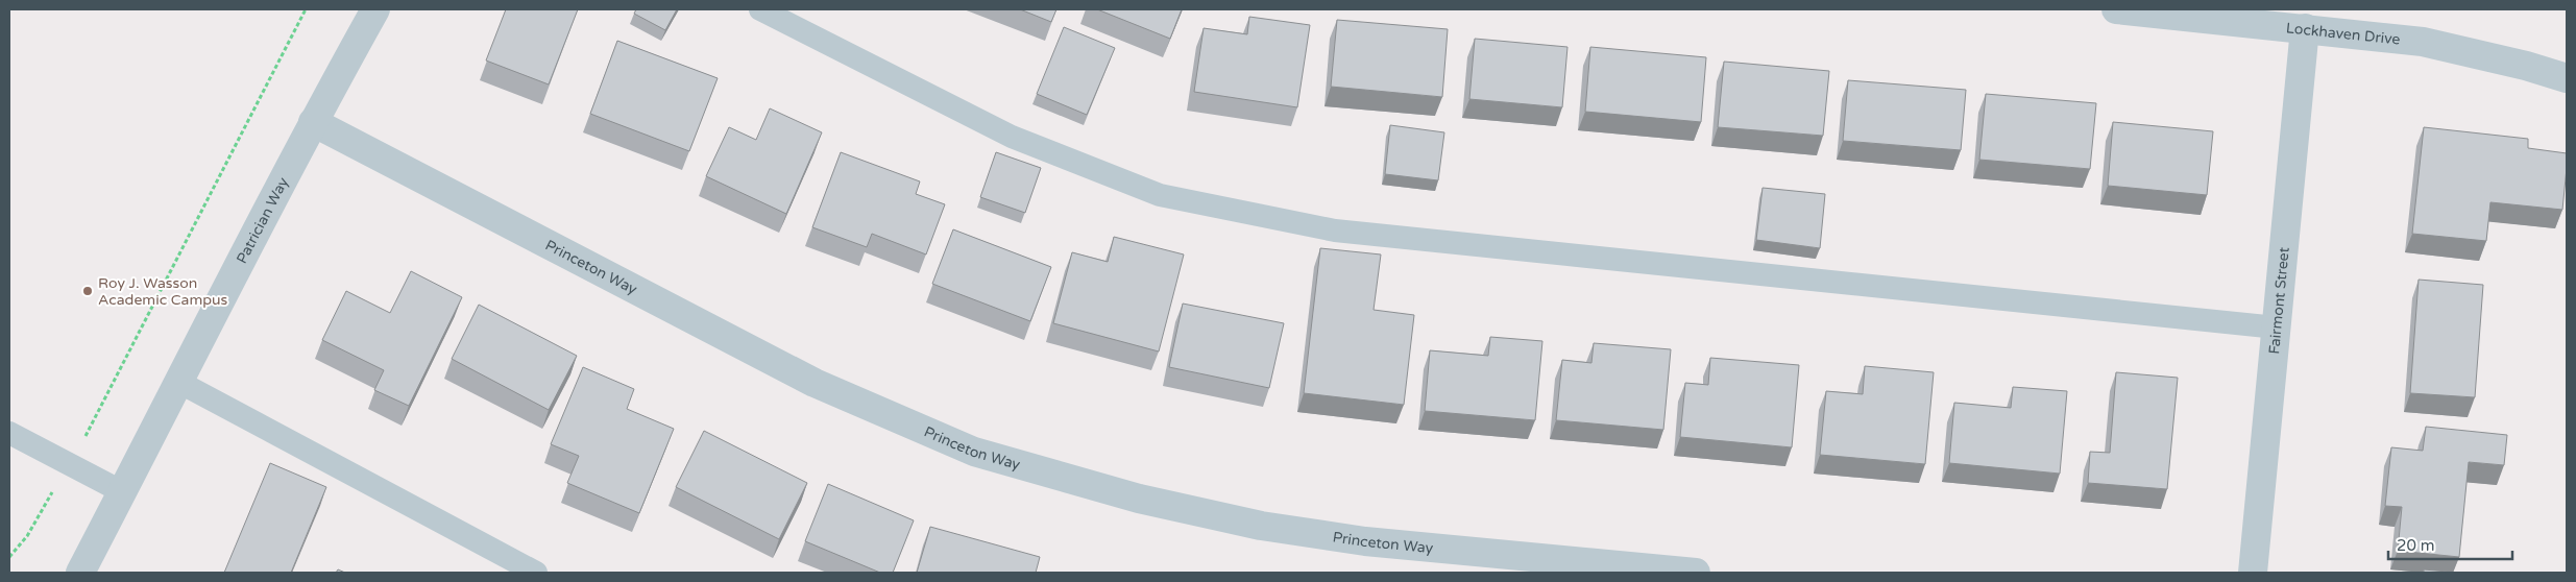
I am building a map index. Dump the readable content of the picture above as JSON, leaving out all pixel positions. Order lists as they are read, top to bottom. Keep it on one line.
{"streets":{"street":["Lockhaven Drive","Patrician Way","Princeton Way","Fairmont Street"]},"crossings":[["Lockhaven Drive","Fairmont Street"],["Patrician Way","Princeton Way"]],"places":["Roy J. Wasson Academic Campus"],"scale_bar":"20 m"}
